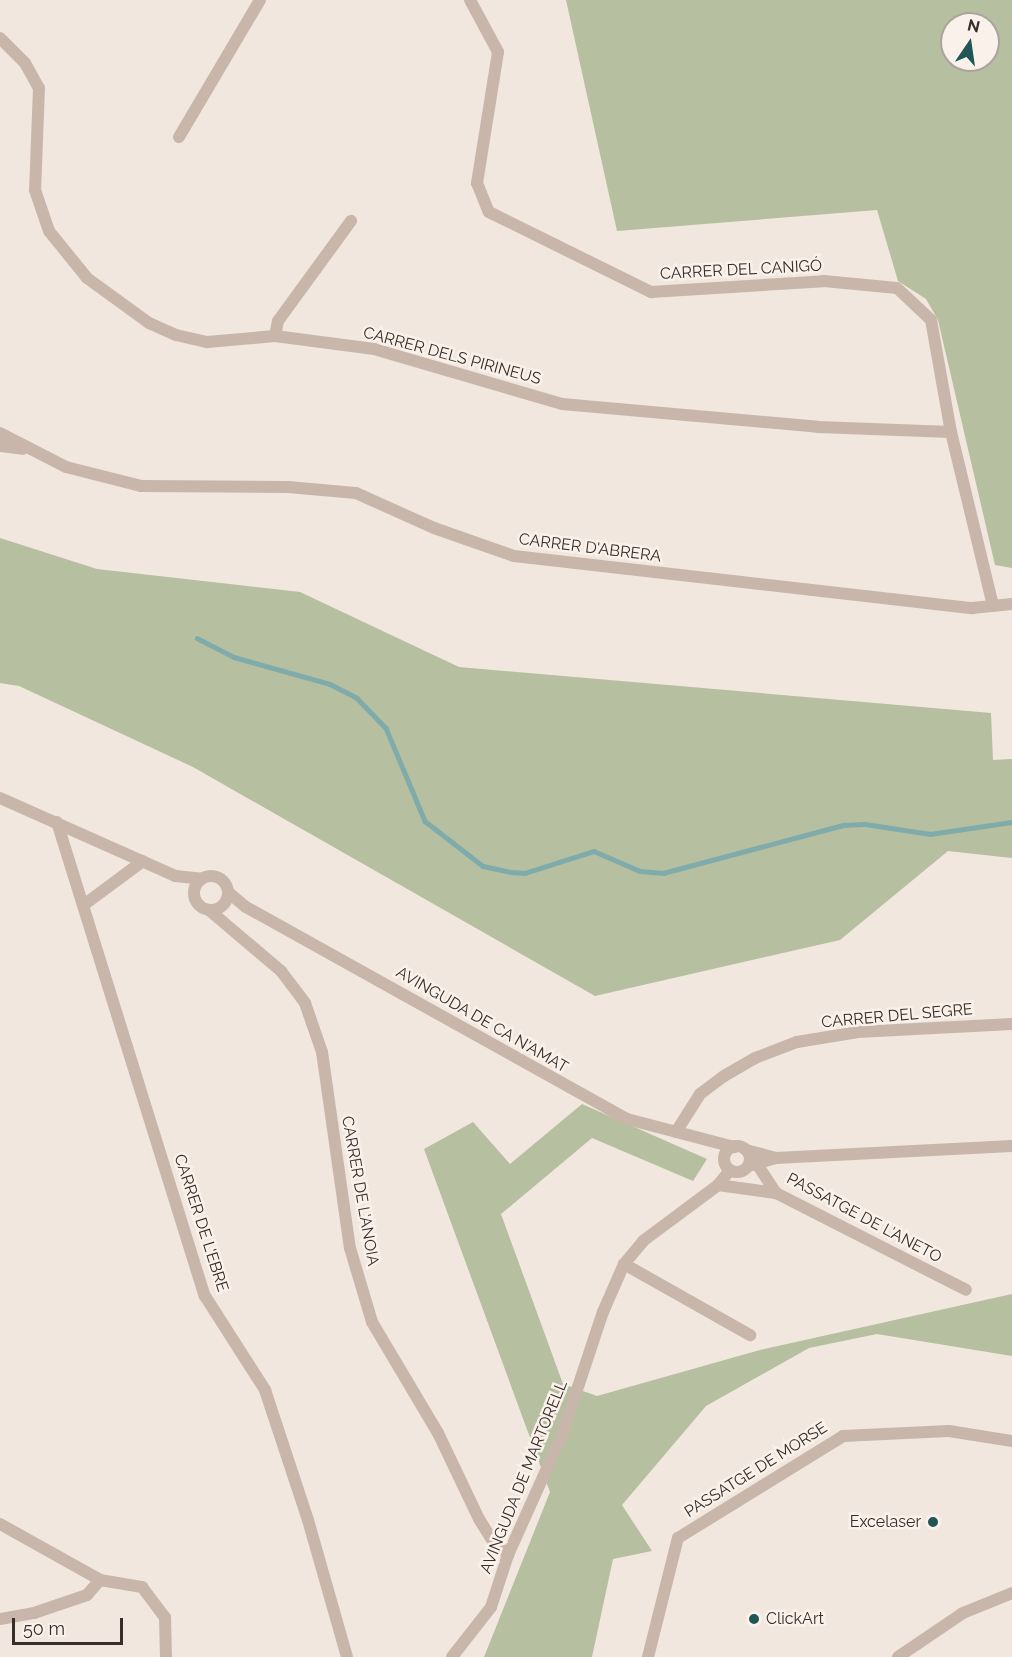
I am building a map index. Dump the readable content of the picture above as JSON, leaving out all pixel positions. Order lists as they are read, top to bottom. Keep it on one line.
{"streets":{"street":["CARRER DEL CANIGÓ","CARRER DELS PIRINEUS","CARRER D'ABRERA","CARRER DEL SEGRE","AVINGUDA DE CA N'AMAT","CARRER DE L'ANOIA","PASSATGE DE L'ANETO","CARRER DE L'EBRE","PASSATGE DE MORSE","AVINGUDA DE MARTORELL"]},"crossings":[["CARRER DEL CANIGÓ","CARRER DELS PIRINEUS"],["CARRER DEL CANIGÓ","CARRER D'ABRERA"],["CARRER DEL SEGRE","AVINGUDA DE CA N'AMAT"],["AVINGUDA DE CA N'AMAT","CARRER DE L'ANOIA"],["AVINGUDA DE CA N'AMAT","PASSATGE DE L'ANETO"],["AVINGUDA DE CA N'AMAT","AVINGUDA DE MARTORELL"],["CARRER DE L'ANOIA","AVINGUDA DE MARTORELL"]],"places":["Excelaser","ClickArt"],"scale_bar":"50 m","north":"top"}
